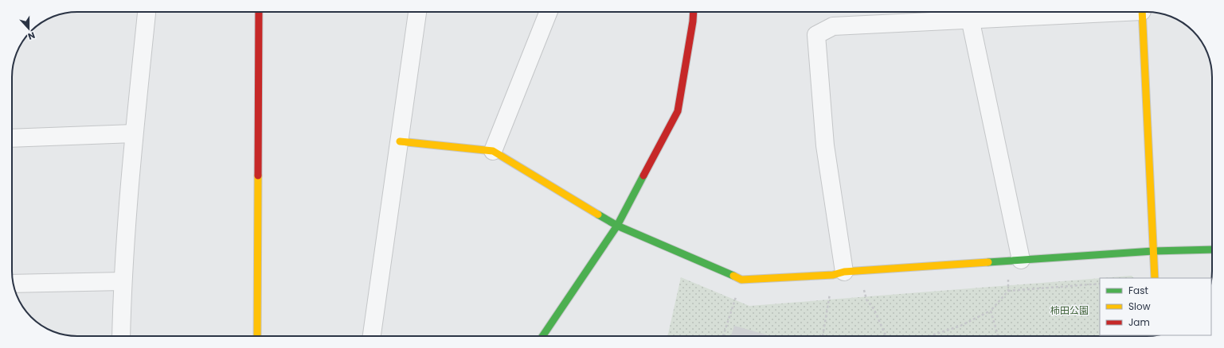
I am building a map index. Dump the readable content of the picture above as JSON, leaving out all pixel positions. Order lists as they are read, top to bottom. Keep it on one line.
{"parks":["柿田公園"],"legend":["Fast","Slow","Jam"],"north":"bottom"}
